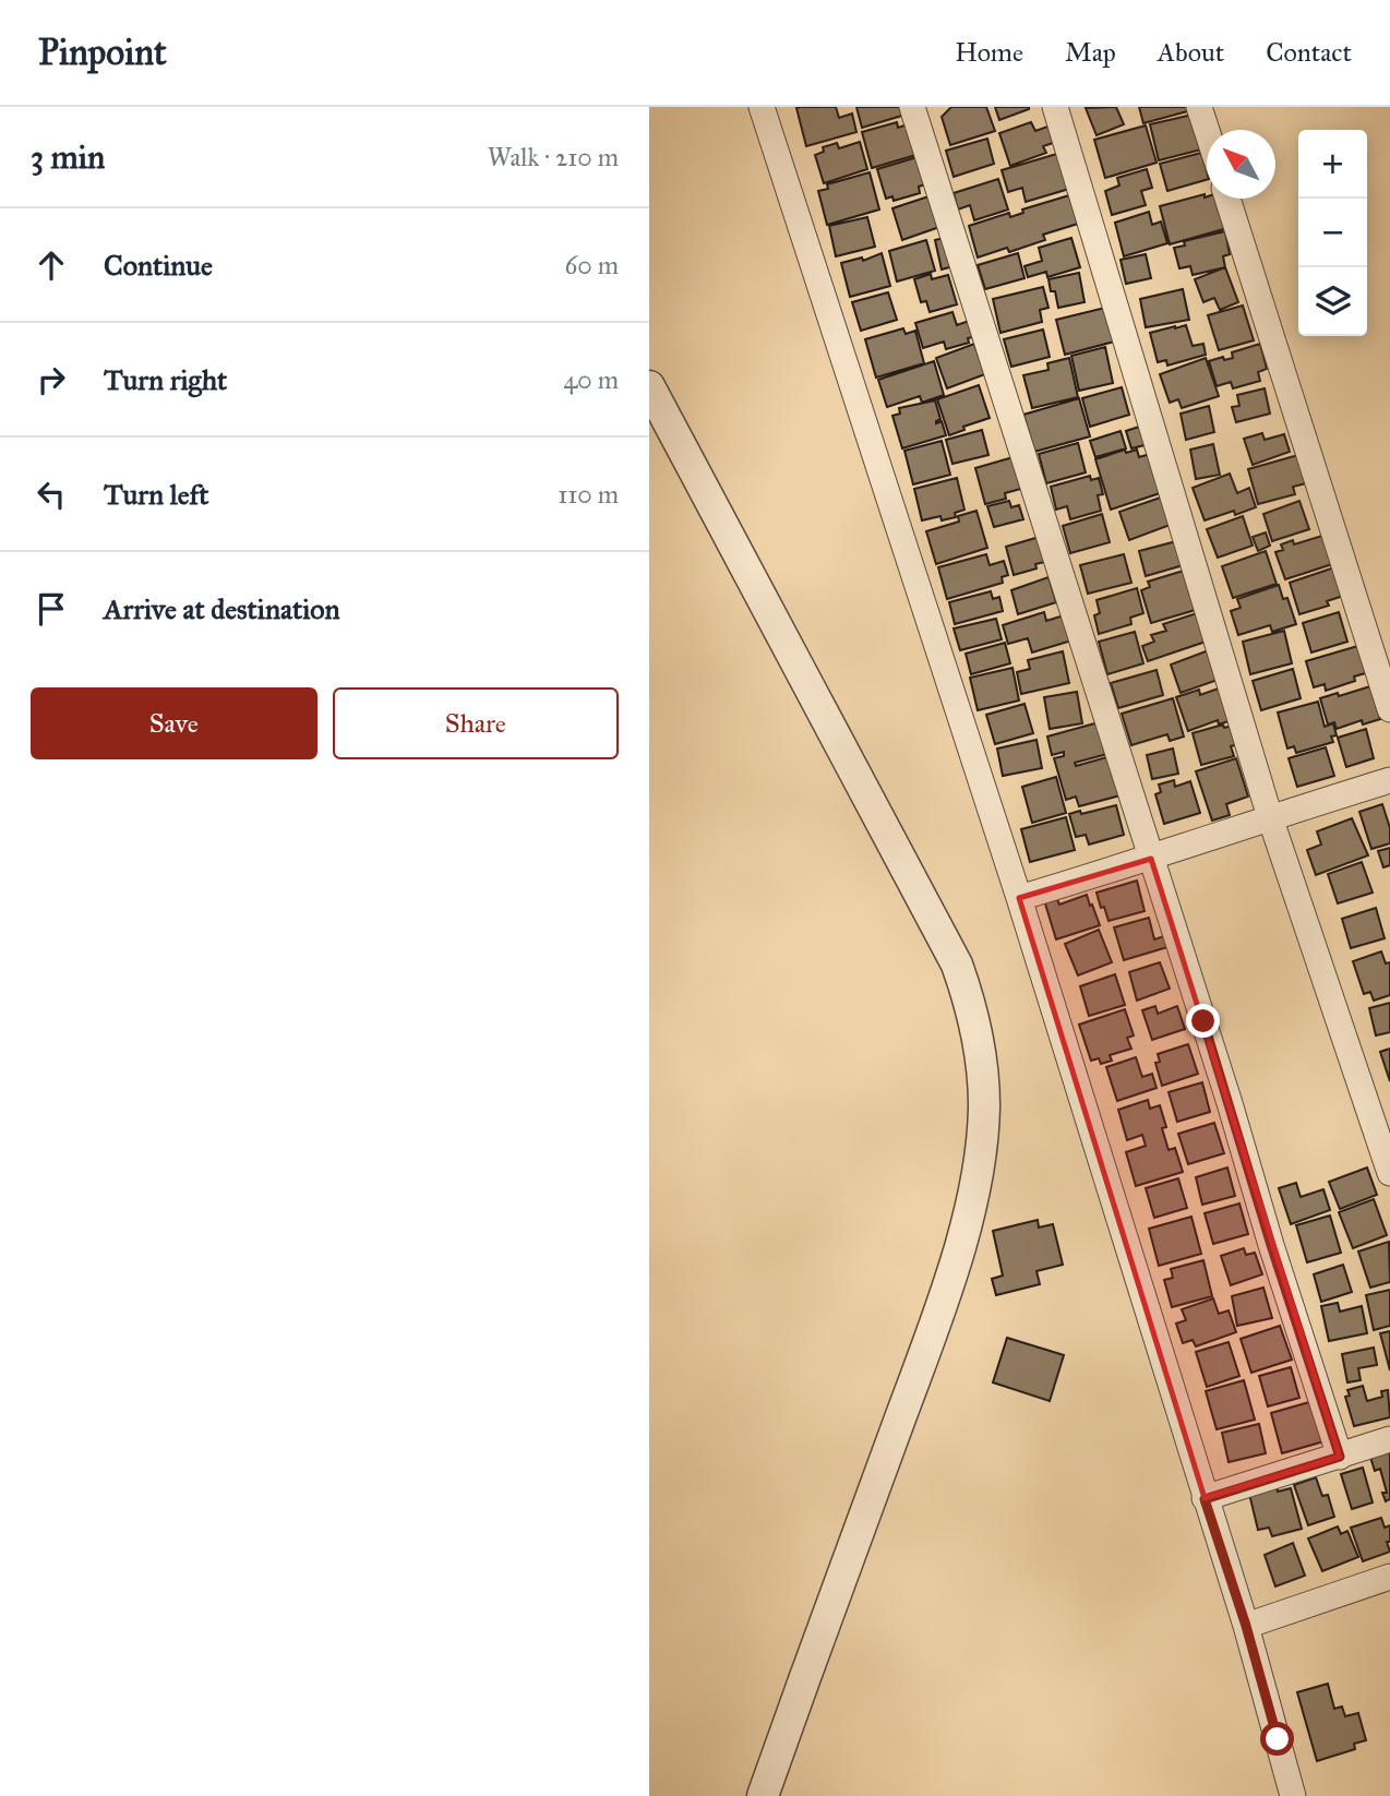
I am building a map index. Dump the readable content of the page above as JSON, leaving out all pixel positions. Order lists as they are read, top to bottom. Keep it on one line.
{"north":"top left","page":{"header":"Pinpoint","nav":["Home","Map","About","Contact"],"heading":["3 min","Walk · 210 m"],"map_buttons":["+","−"],"list":[["Continue","60 m"],["Turn right","40 m"],["Turn left","110 m"],"Arrive at destination"],"buttons":["Save","Share"]}}
